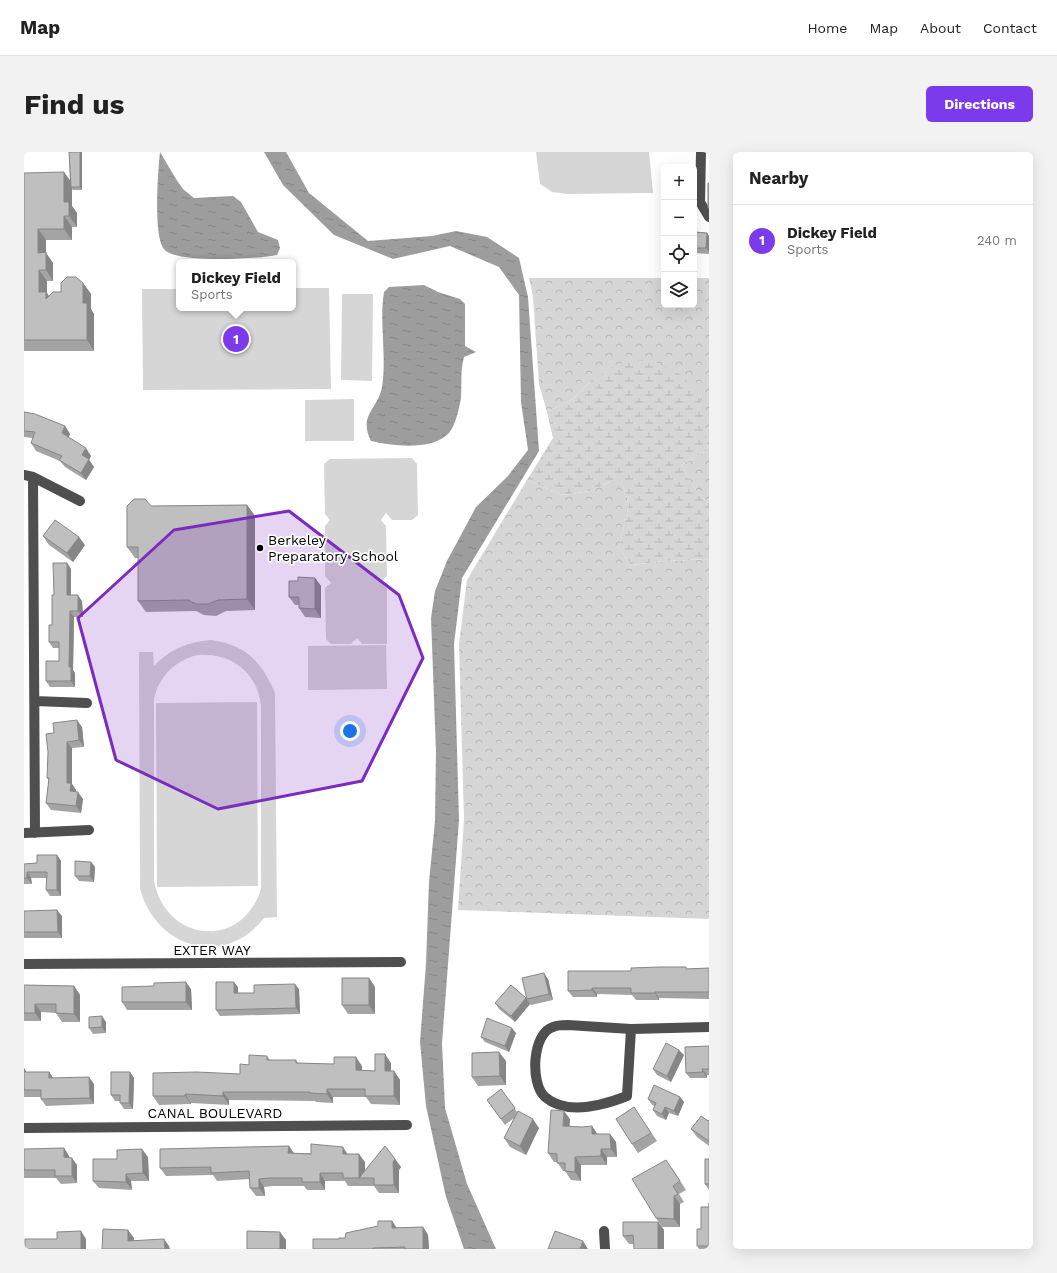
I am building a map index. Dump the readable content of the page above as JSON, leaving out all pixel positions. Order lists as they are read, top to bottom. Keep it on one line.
{"streets":{"street":["EXTER WAY","CANAL BOULEVARD"]},"places":["Berkeley Preparatory School"],"page":{"header":"Map","nav":["Home","Map","About","Contact"],"buttons":"Directions","title":"Find us","heading":"Nearby","map_buttons":["+","−"],"list":[{"mark":"1","name":"Dickey Field","note":"Sports","value":"240 m"}],"popup":["Dickey Field","Sports"],"pins":"1"}}
